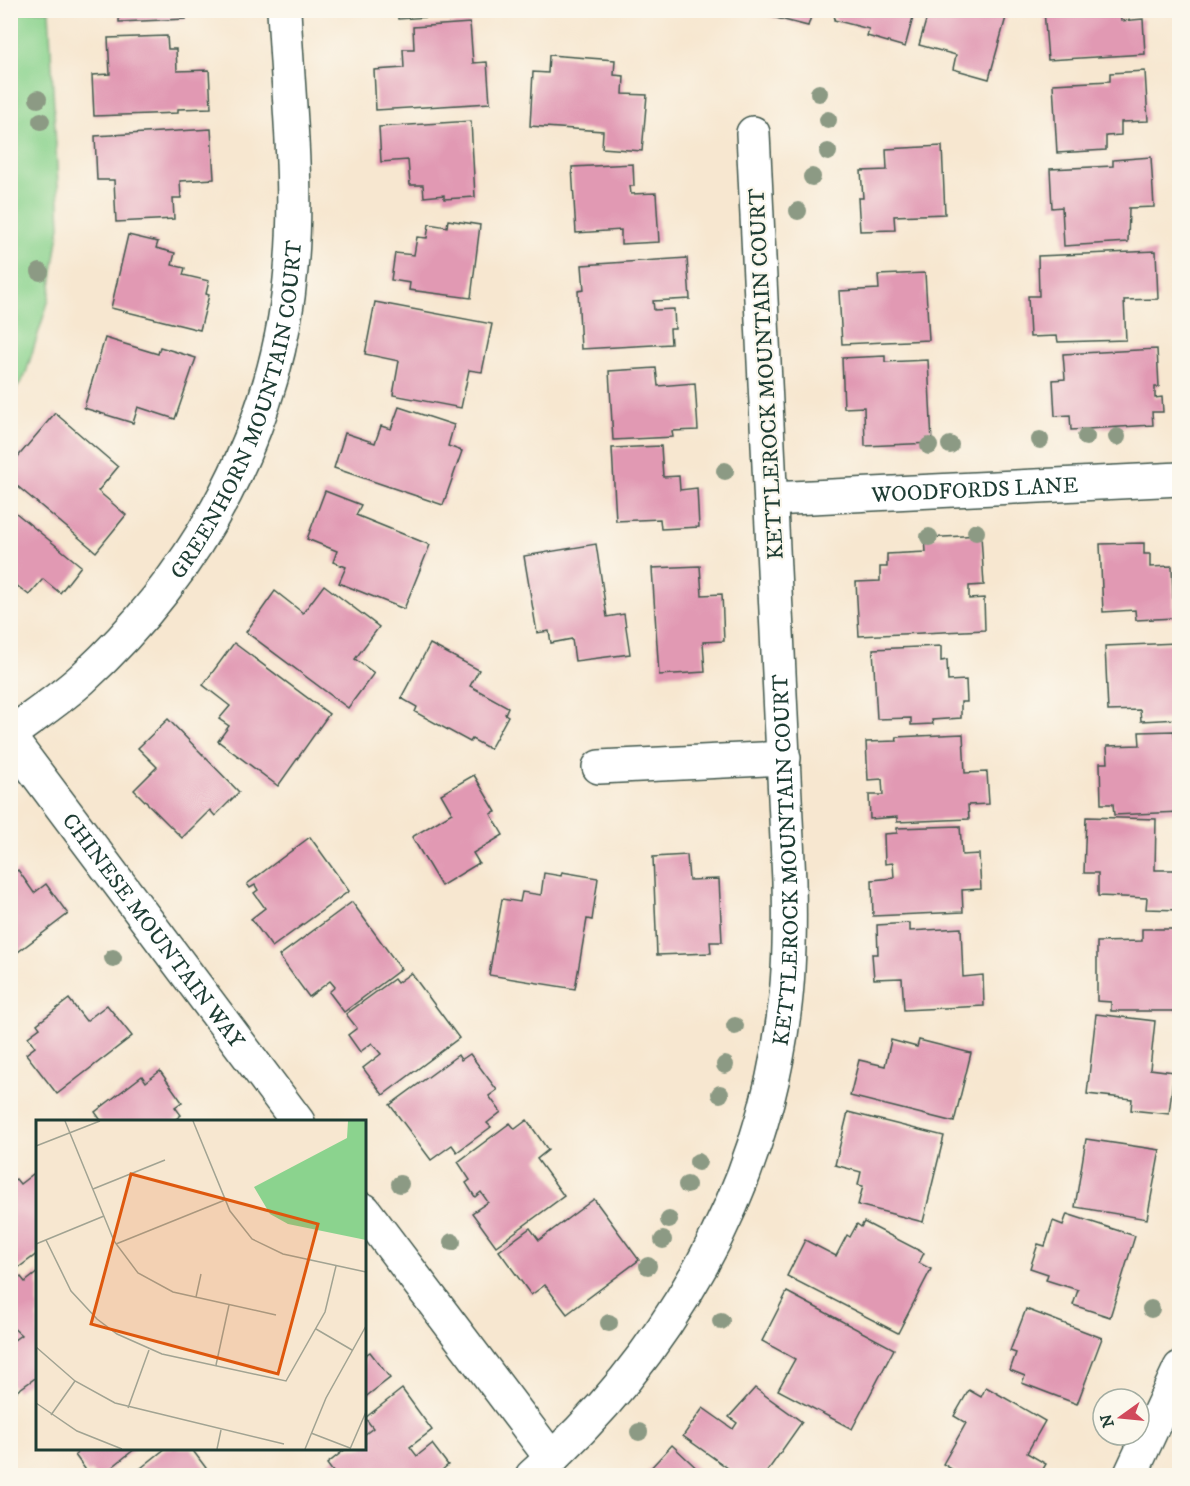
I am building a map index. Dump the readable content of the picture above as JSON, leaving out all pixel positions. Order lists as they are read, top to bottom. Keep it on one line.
{"streets":{"street":["KETTLEROCK MOUNTAIN COURT","GREENHORN MOUNTAIN COURT","WOODFORDS LANE","CHINESE MOUNTAIN WAY"]},"crossings":[["KETTLEROCK MOUNTAIN COURT","WOODFORDS LANE"],["GREENHORN MOUNTAIN COURT","CHINESE MOUNTAIN WAY"]],"north":"left"}
